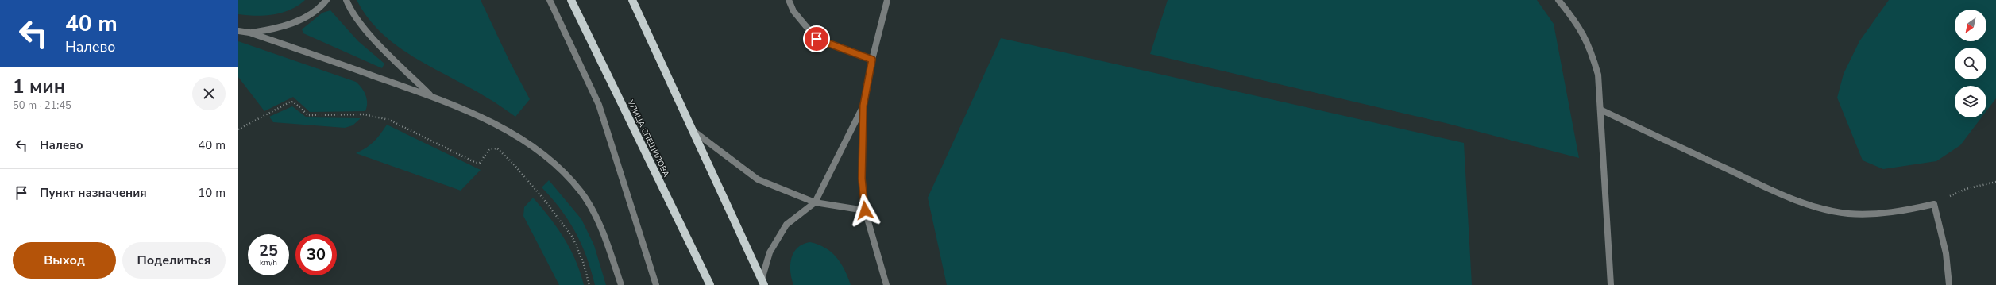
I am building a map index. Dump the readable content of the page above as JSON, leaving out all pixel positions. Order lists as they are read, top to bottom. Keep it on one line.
{"streets":{"main road":["УЛИЦА СПЕШИЛОВА"]},"north":"bottom left","page":{"turn":["40 m","Налево"],"heading":["1 мин","50 m · 21:45"],"list":[{"name":"Налево","value":"40 m"},{"name":"Пункт назначения","value":"10 m"}],"speed":"25 km/h","limit":"30","buttons":["Выход","Поделиться"]}}
